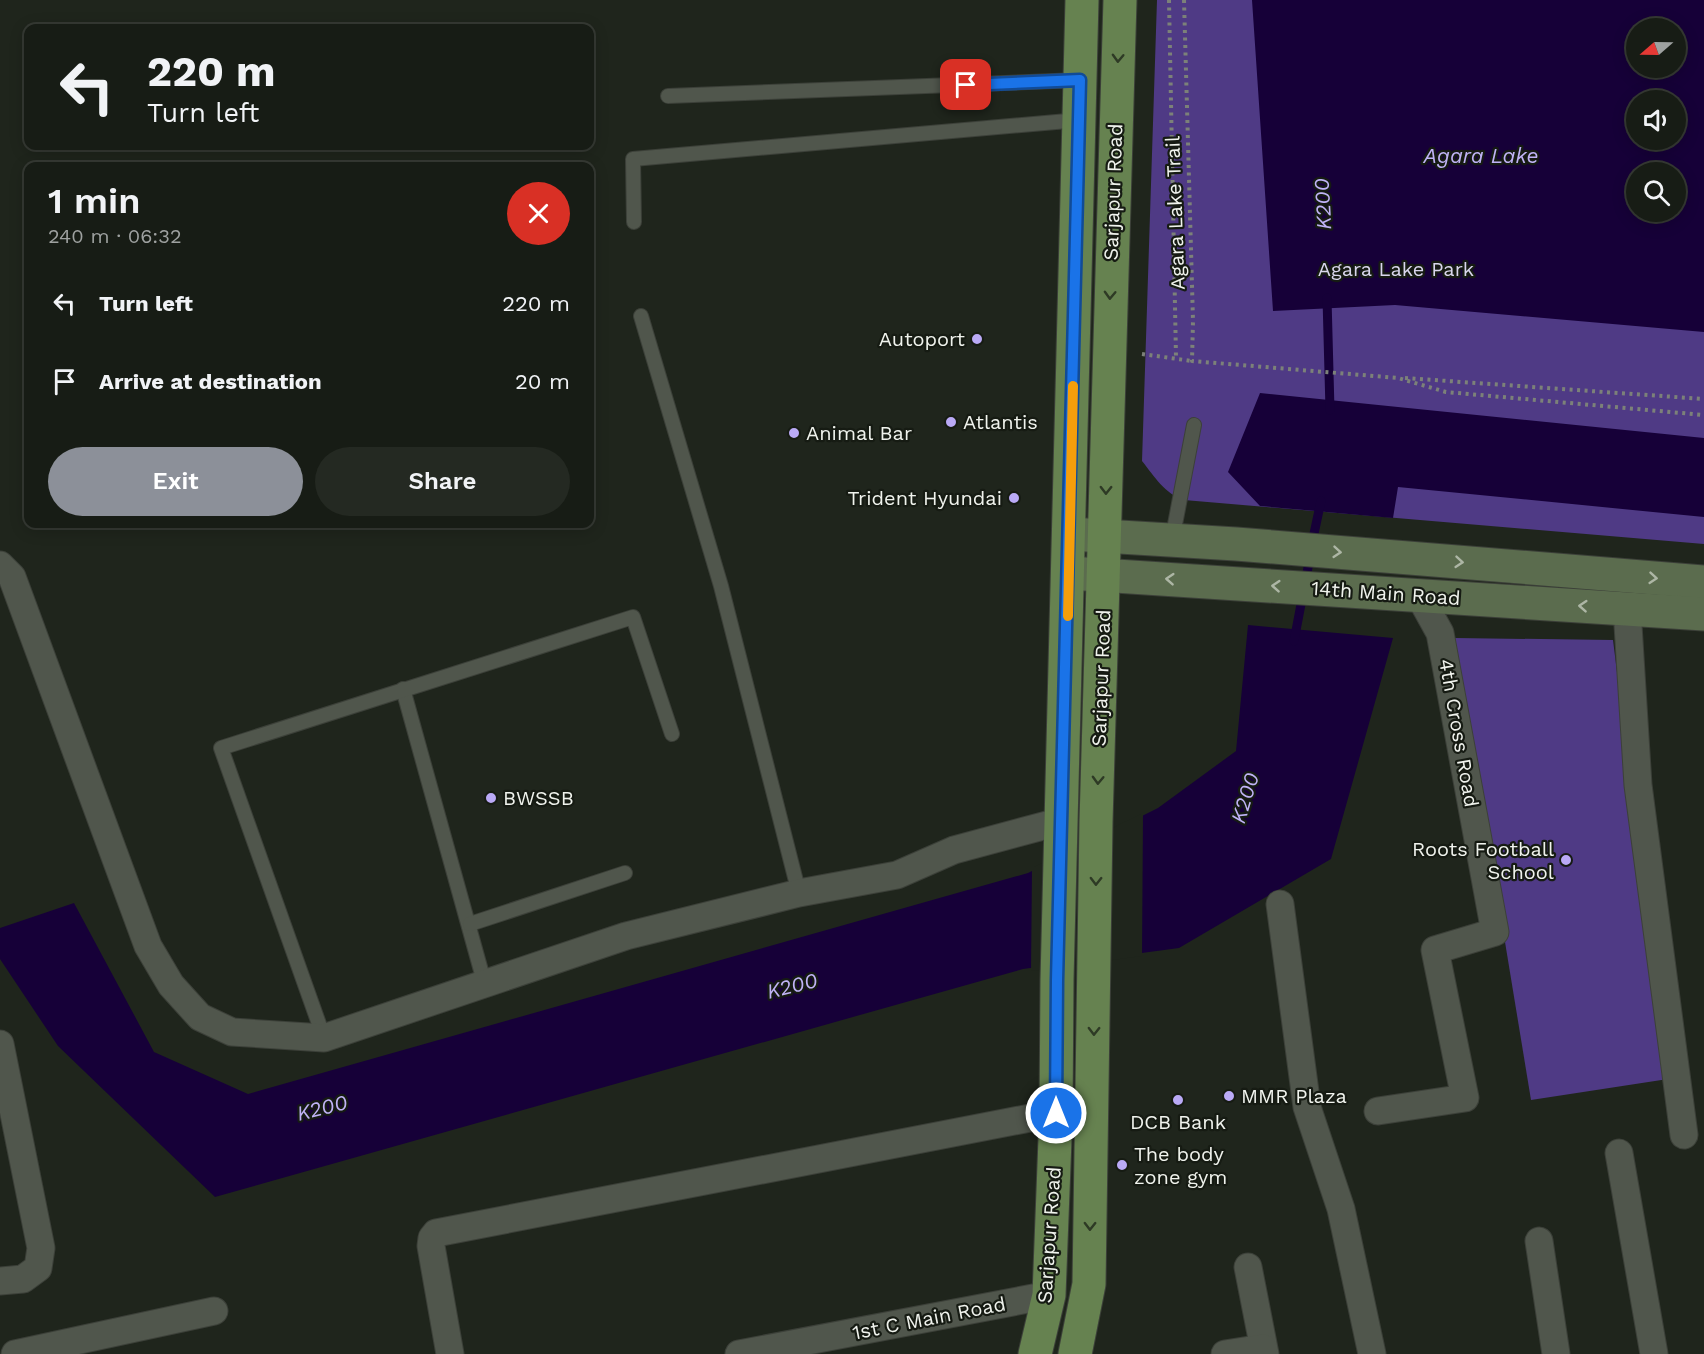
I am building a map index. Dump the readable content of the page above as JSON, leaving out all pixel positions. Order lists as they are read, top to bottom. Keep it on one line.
{"streets":{"main road":["Sarjapur Road","14th Main Road"],"street":["4th Cross Road","1st C Main Road"],"path":["Agara Lake Trail"]},"crossings":[["Sarjapur Road","14th Main Road"],["Sarjapur Road","1st C Main Road"],["14th Main Road","4th Cross Road"]],"water":["Agara Lake","K200"],"parks":["Agara Lake Park"],"places":["Autoport","Atlantis","Animal Bar","Trident Hyundai","BWSSB","Roots Football School","MMR Plaza","DCB Bank","The body zone gym"],"north":"left","page":{"turn":["220 m","Turn left"],"heading":["1 min","240 m · 06:32"],"list":[{"name":"Turn left","value":"220 m"},{"name":"Arrive at destination","value":"20 m"}],"buttons":["Exit","Share"]}}
